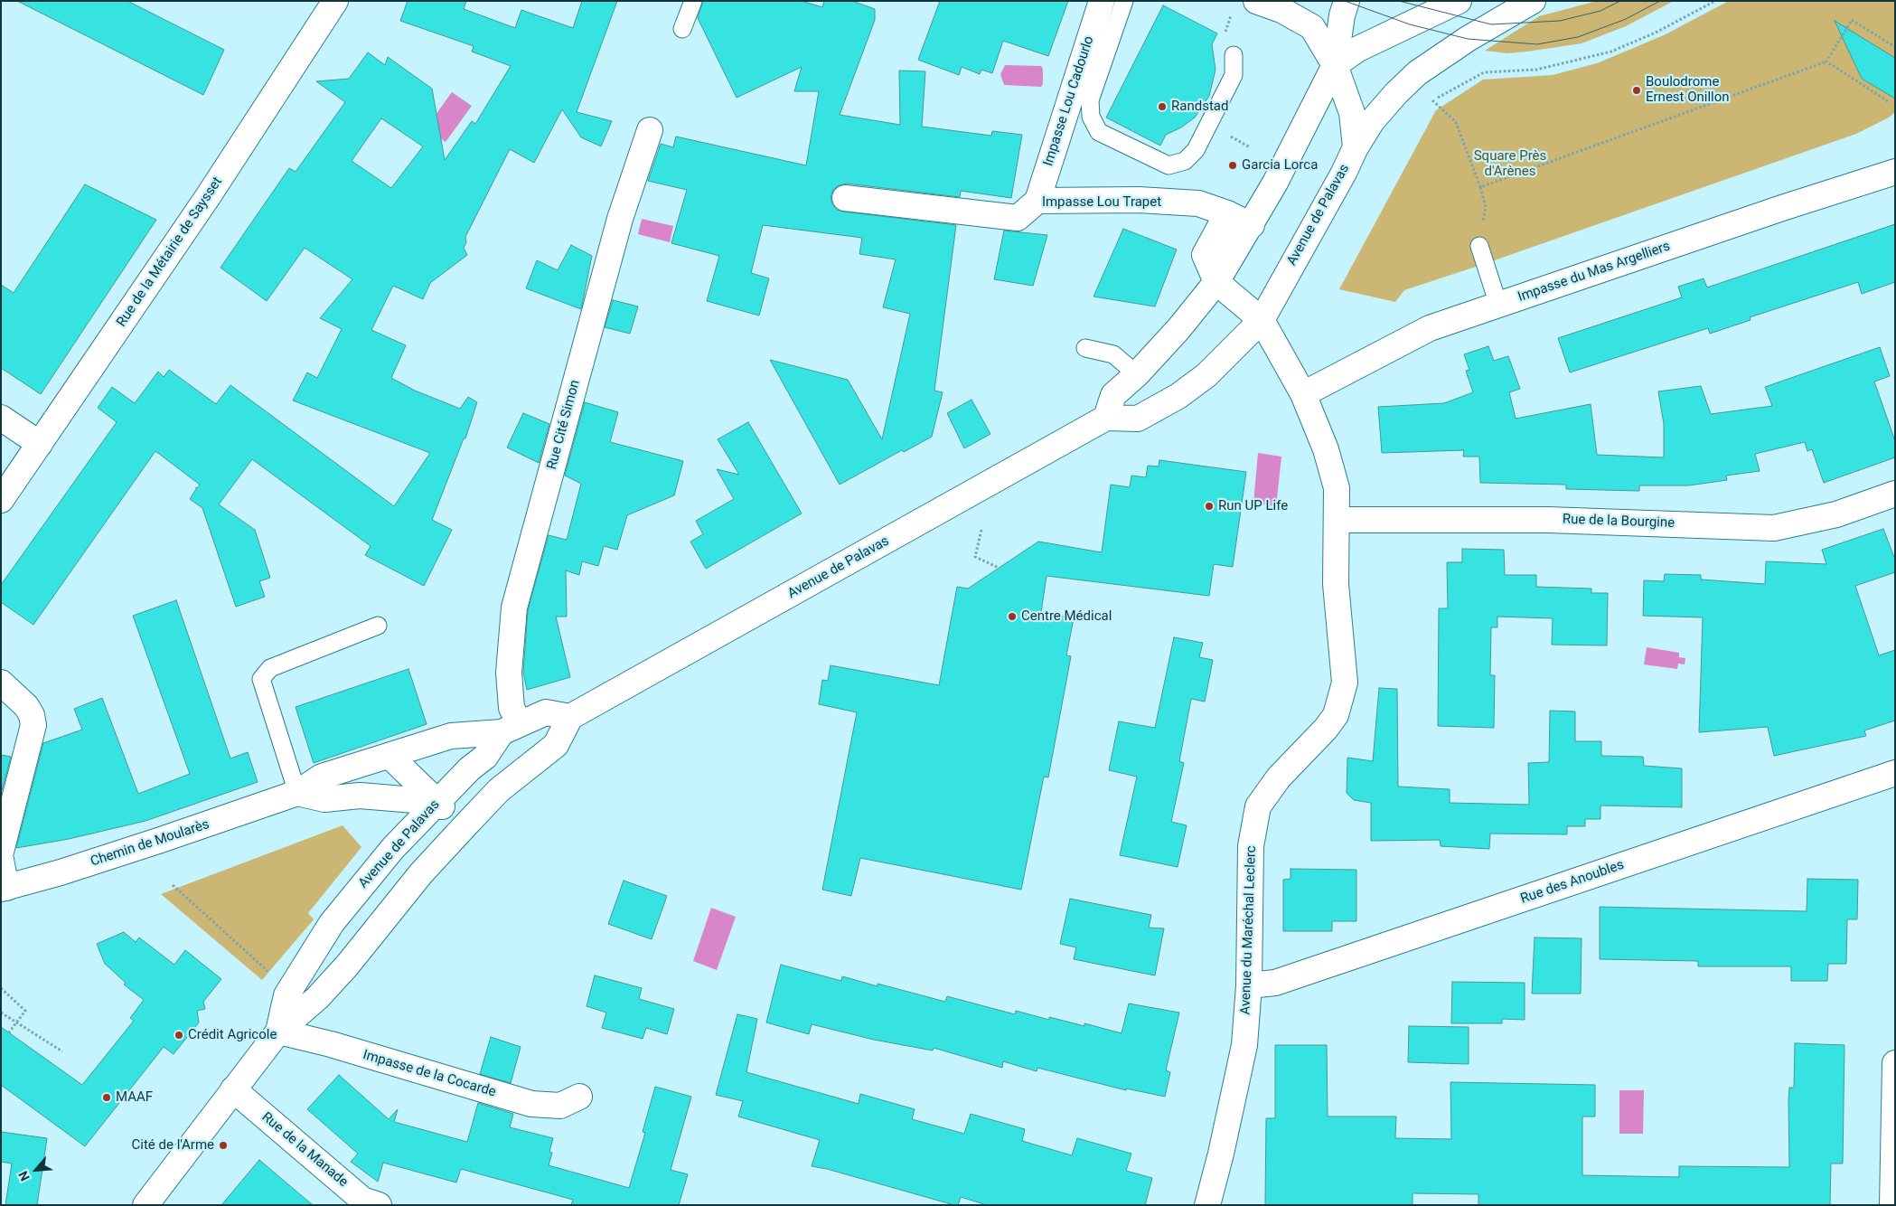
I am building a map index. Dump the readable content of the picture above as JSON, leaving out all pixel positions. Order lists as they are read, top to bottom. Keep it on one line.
{"streets":{"street":["Impasse Lou Cadourlo","Impasse Lou Trapet","Avenue de Palavas","Rue de la Métairie de Saysset","Impasse du Mas Argelliers","Rue Cité Simon","Rue de la Bourgine","Chemin de Moularès","Rue des Anoubles","Avenue du Maréchal Leclerc","Impasse de la Cocarde","Rue de la Manade"]},"crossings":[["Impasse Lou Cadourlo","Impasse Lou Trapet"],["Avenue de Palavas","Rue Cité Simon"],["Avenue de Palavas","Chemin de Moularès"],["Avenue de Palavas","Avenue du Maréchal Leclerc"],["Avenue de Palavas","Impasse de la Cocarde"],["Avenue de Palavas","Rue de la Manade"],["Impasse du Mas Argelliers","Avenue du Maréchal Leclerc"],["Rue Cité Simon","Chemin de Moularès"],["Rue de la Bourgine","Avenue du Maréchal Leclerc"],["Rue des Anoubles","Avenue du Maréchal Leclerc"]],"parks":["Square Près d'Arènes"],"places":["Boulodrome Ernest Onillon","Randstad","Garcia Lorca","Run UP Life","Centre Médical","Crédit Agricole","MAAF","Cité de l'Arme"],"north":"bottom left"}
